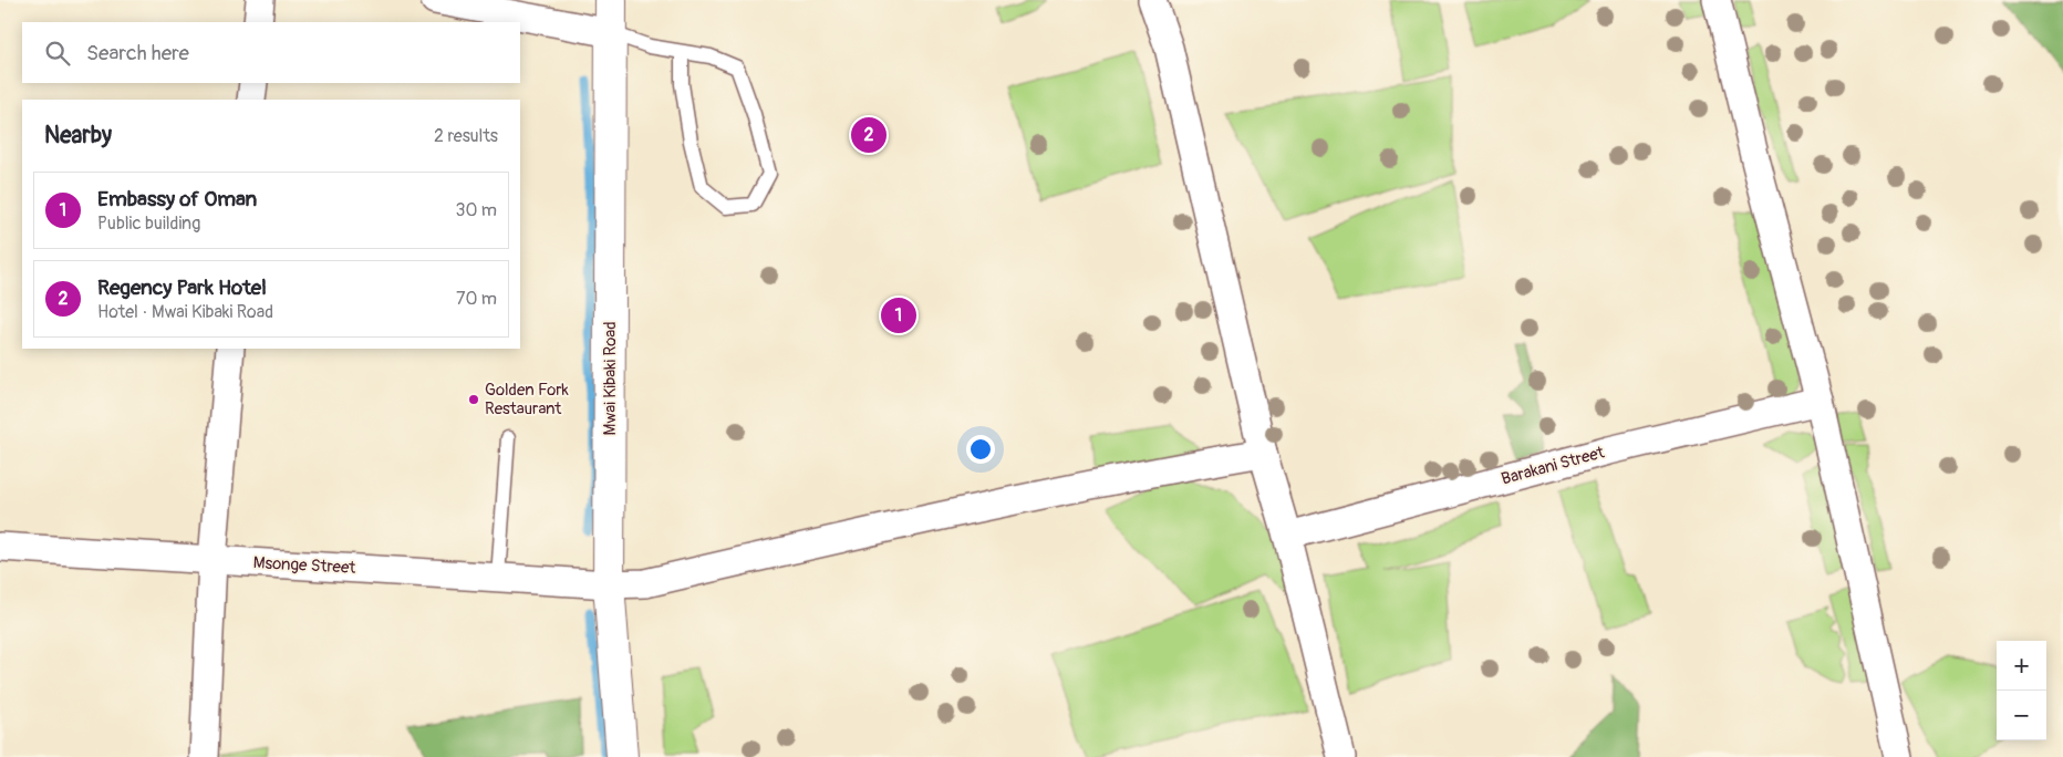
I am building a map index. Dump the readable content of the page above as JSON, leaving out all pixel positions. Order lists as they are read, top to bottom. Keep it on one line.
{"streets":{"main road":["Mwai Kibaki Road"],"street":["Barakani Street","Msonge Street"]},"crossings":[["Mwai Kibaki Road","Msonge Street"]],"places":["Golden Fork Restaurant"],"page":{"search":"Search here","heading":["Nearby","2 results"],"pins":["2","1"],"list":[{"mark":"1","name":"Embassy of Oman","note":"Public building","value":"30 m"},{"mark":"2","name":"Regency Park Hotel","note":"Hotel · Mwai Kibaki Road","value":"70 m"}],"map_buttons":["+","−"]}}
